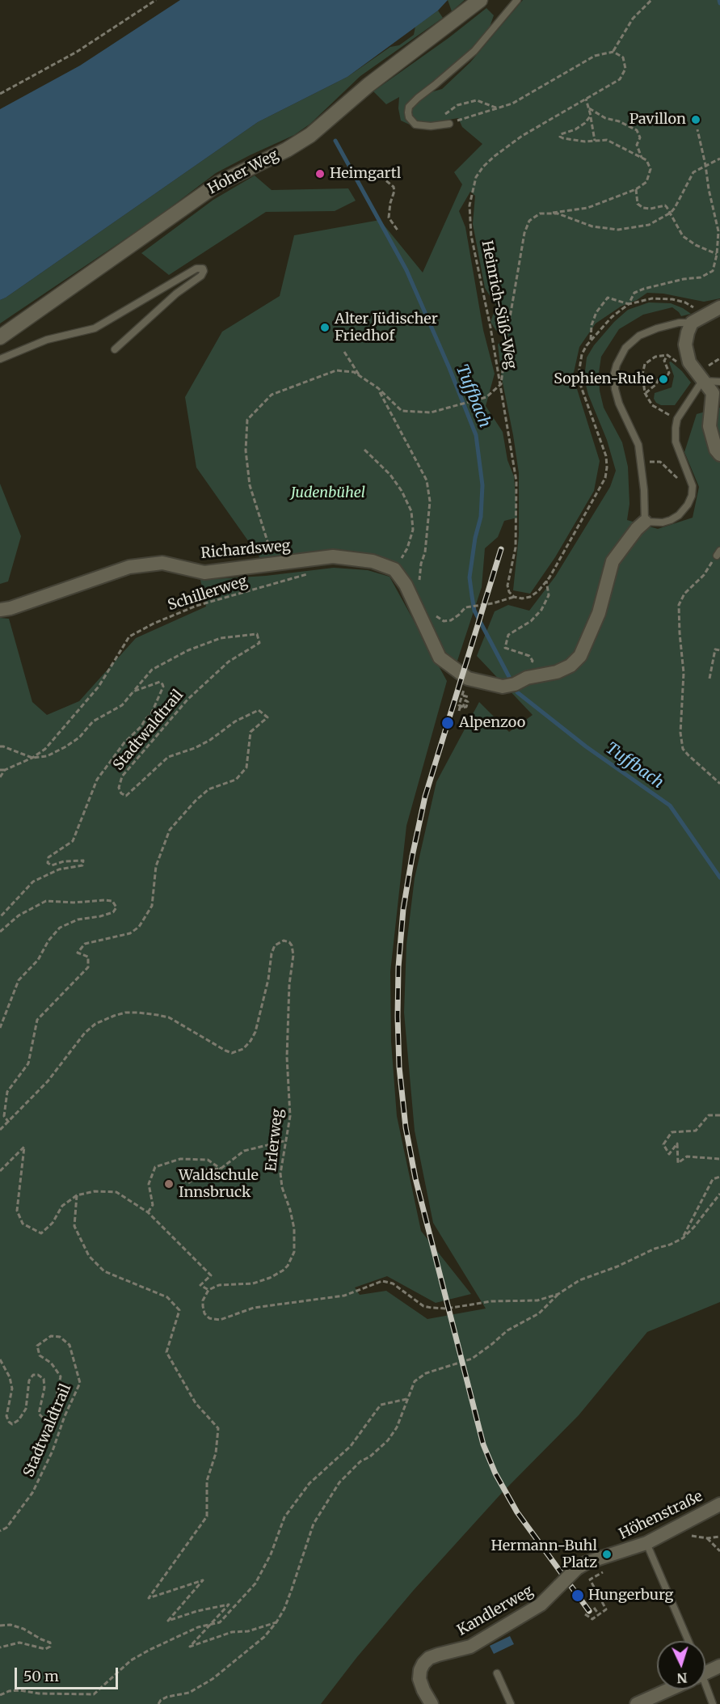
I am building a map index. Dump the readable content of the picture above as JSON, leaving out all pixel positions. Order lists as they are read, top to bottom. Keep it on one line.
{"streets":{"street":["Hoher Weg","Richardsweg","Höhenstraße","Kandlerweg"],"path":["Heinrich-Süß-Weg","Schillerweg","Stadtwaldtrail","Erlerweg"]},"crossings":[["Stadtwaldtrail","Erlerweg"],["Höhenstraße","Kandlerweg"]],"water":["Tuffbach"],"parks":["Judenbühel"],"places":["Pavillon","Heimgartl","Alter Jüdischer Friedhof","Sophien-Ruhe","Alpenzoo","Waldschule Innsbruck","Hermann-Buhl Platz","Hungerburg"],"scale_bar":"50 m","north":"bottom"}
